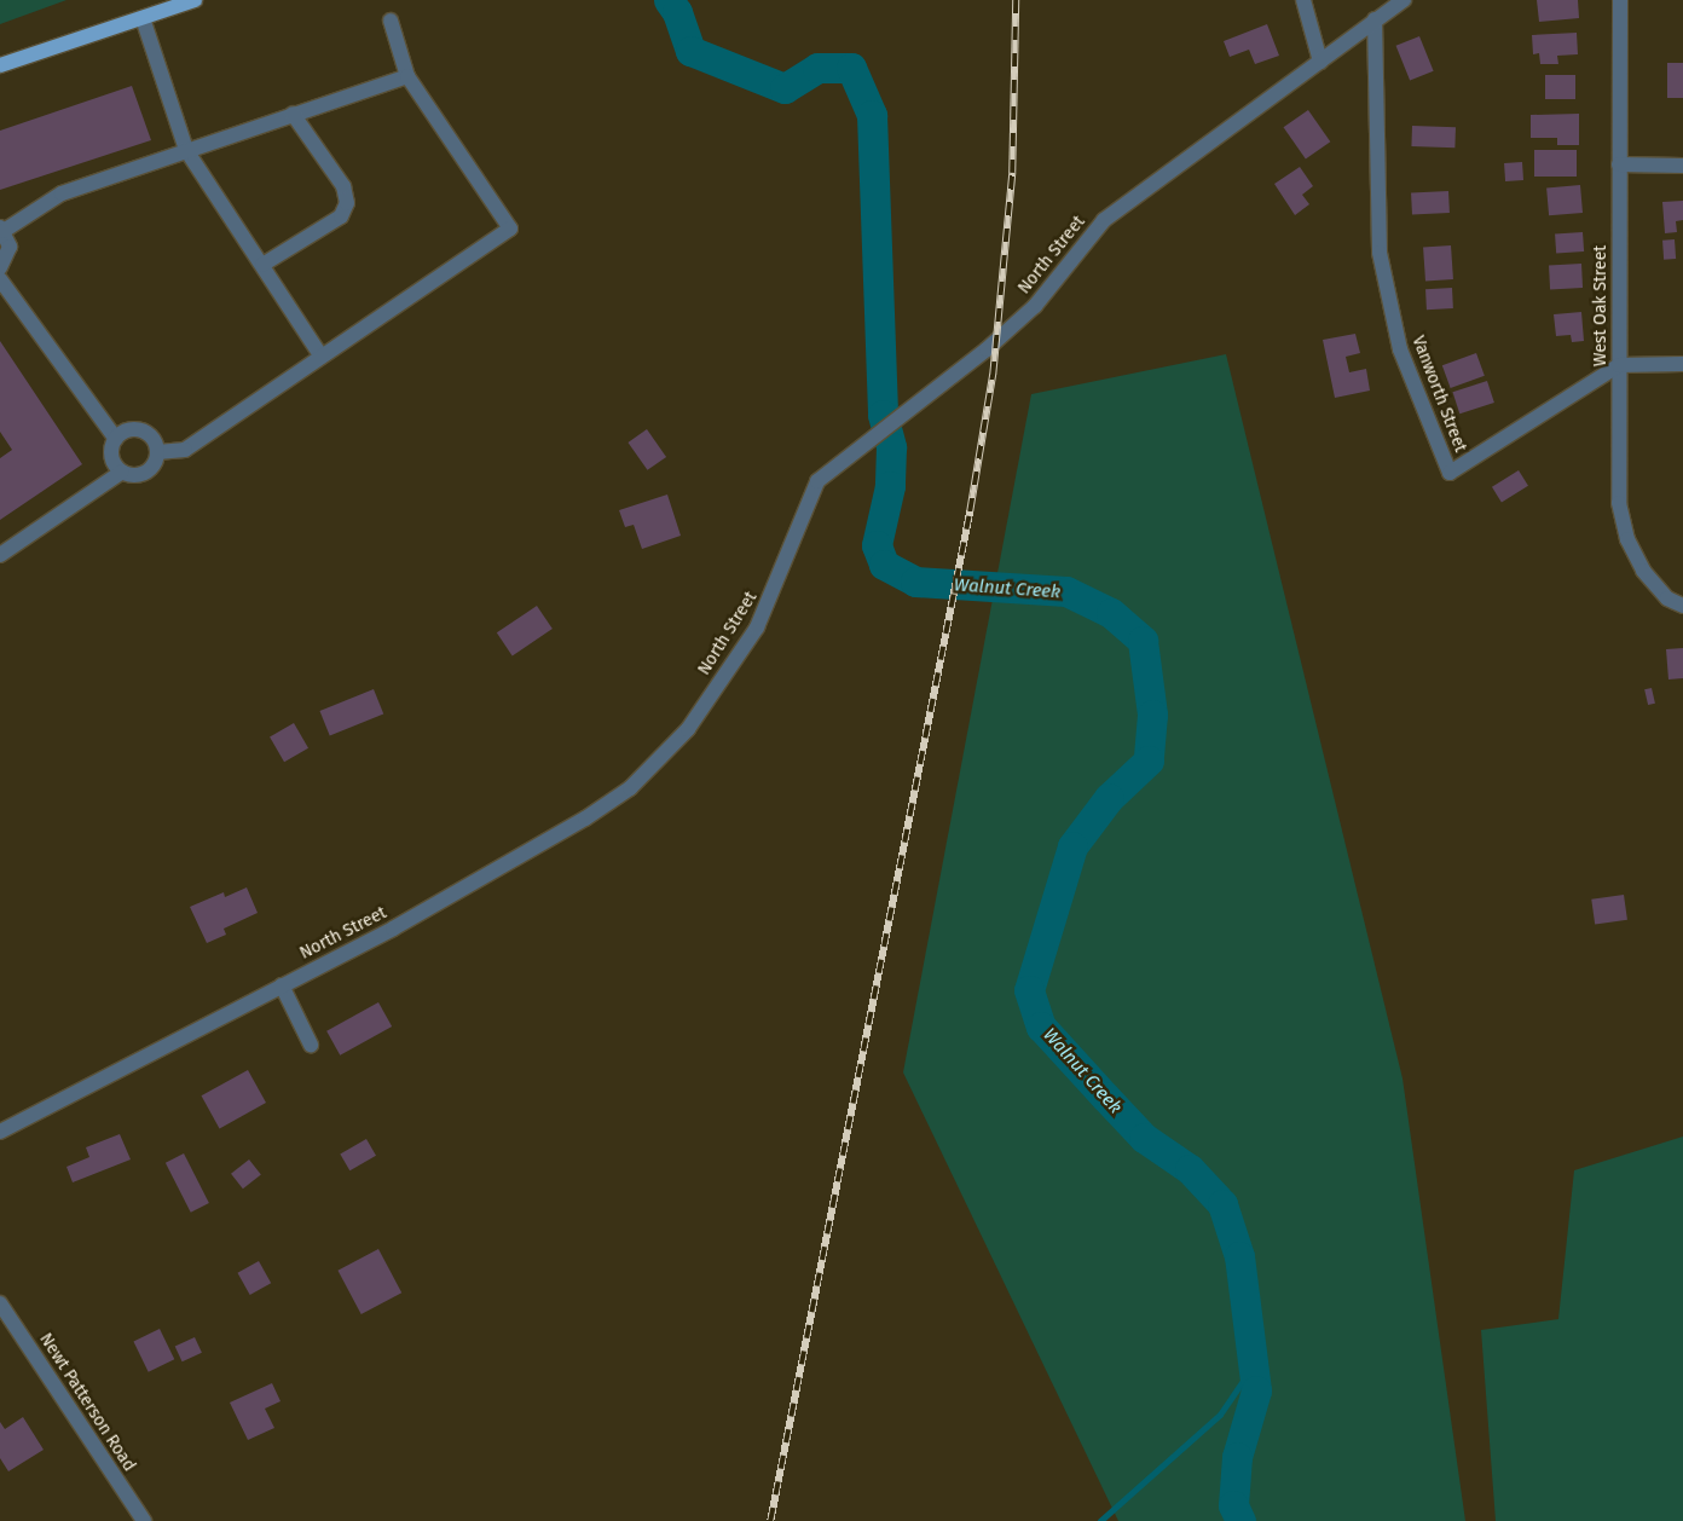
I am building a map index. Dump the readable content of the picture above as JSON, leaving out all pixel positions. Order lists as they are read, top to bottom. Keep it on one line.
{"streets":{"street":["North Street","West Oak Street","Vanworth Street","Newt Patterson Road"]},"crossings":[["North Street","Vanworth Street"],["West Oak Street","Vanworth Street"]],"water":["Walnut Creek"]}
